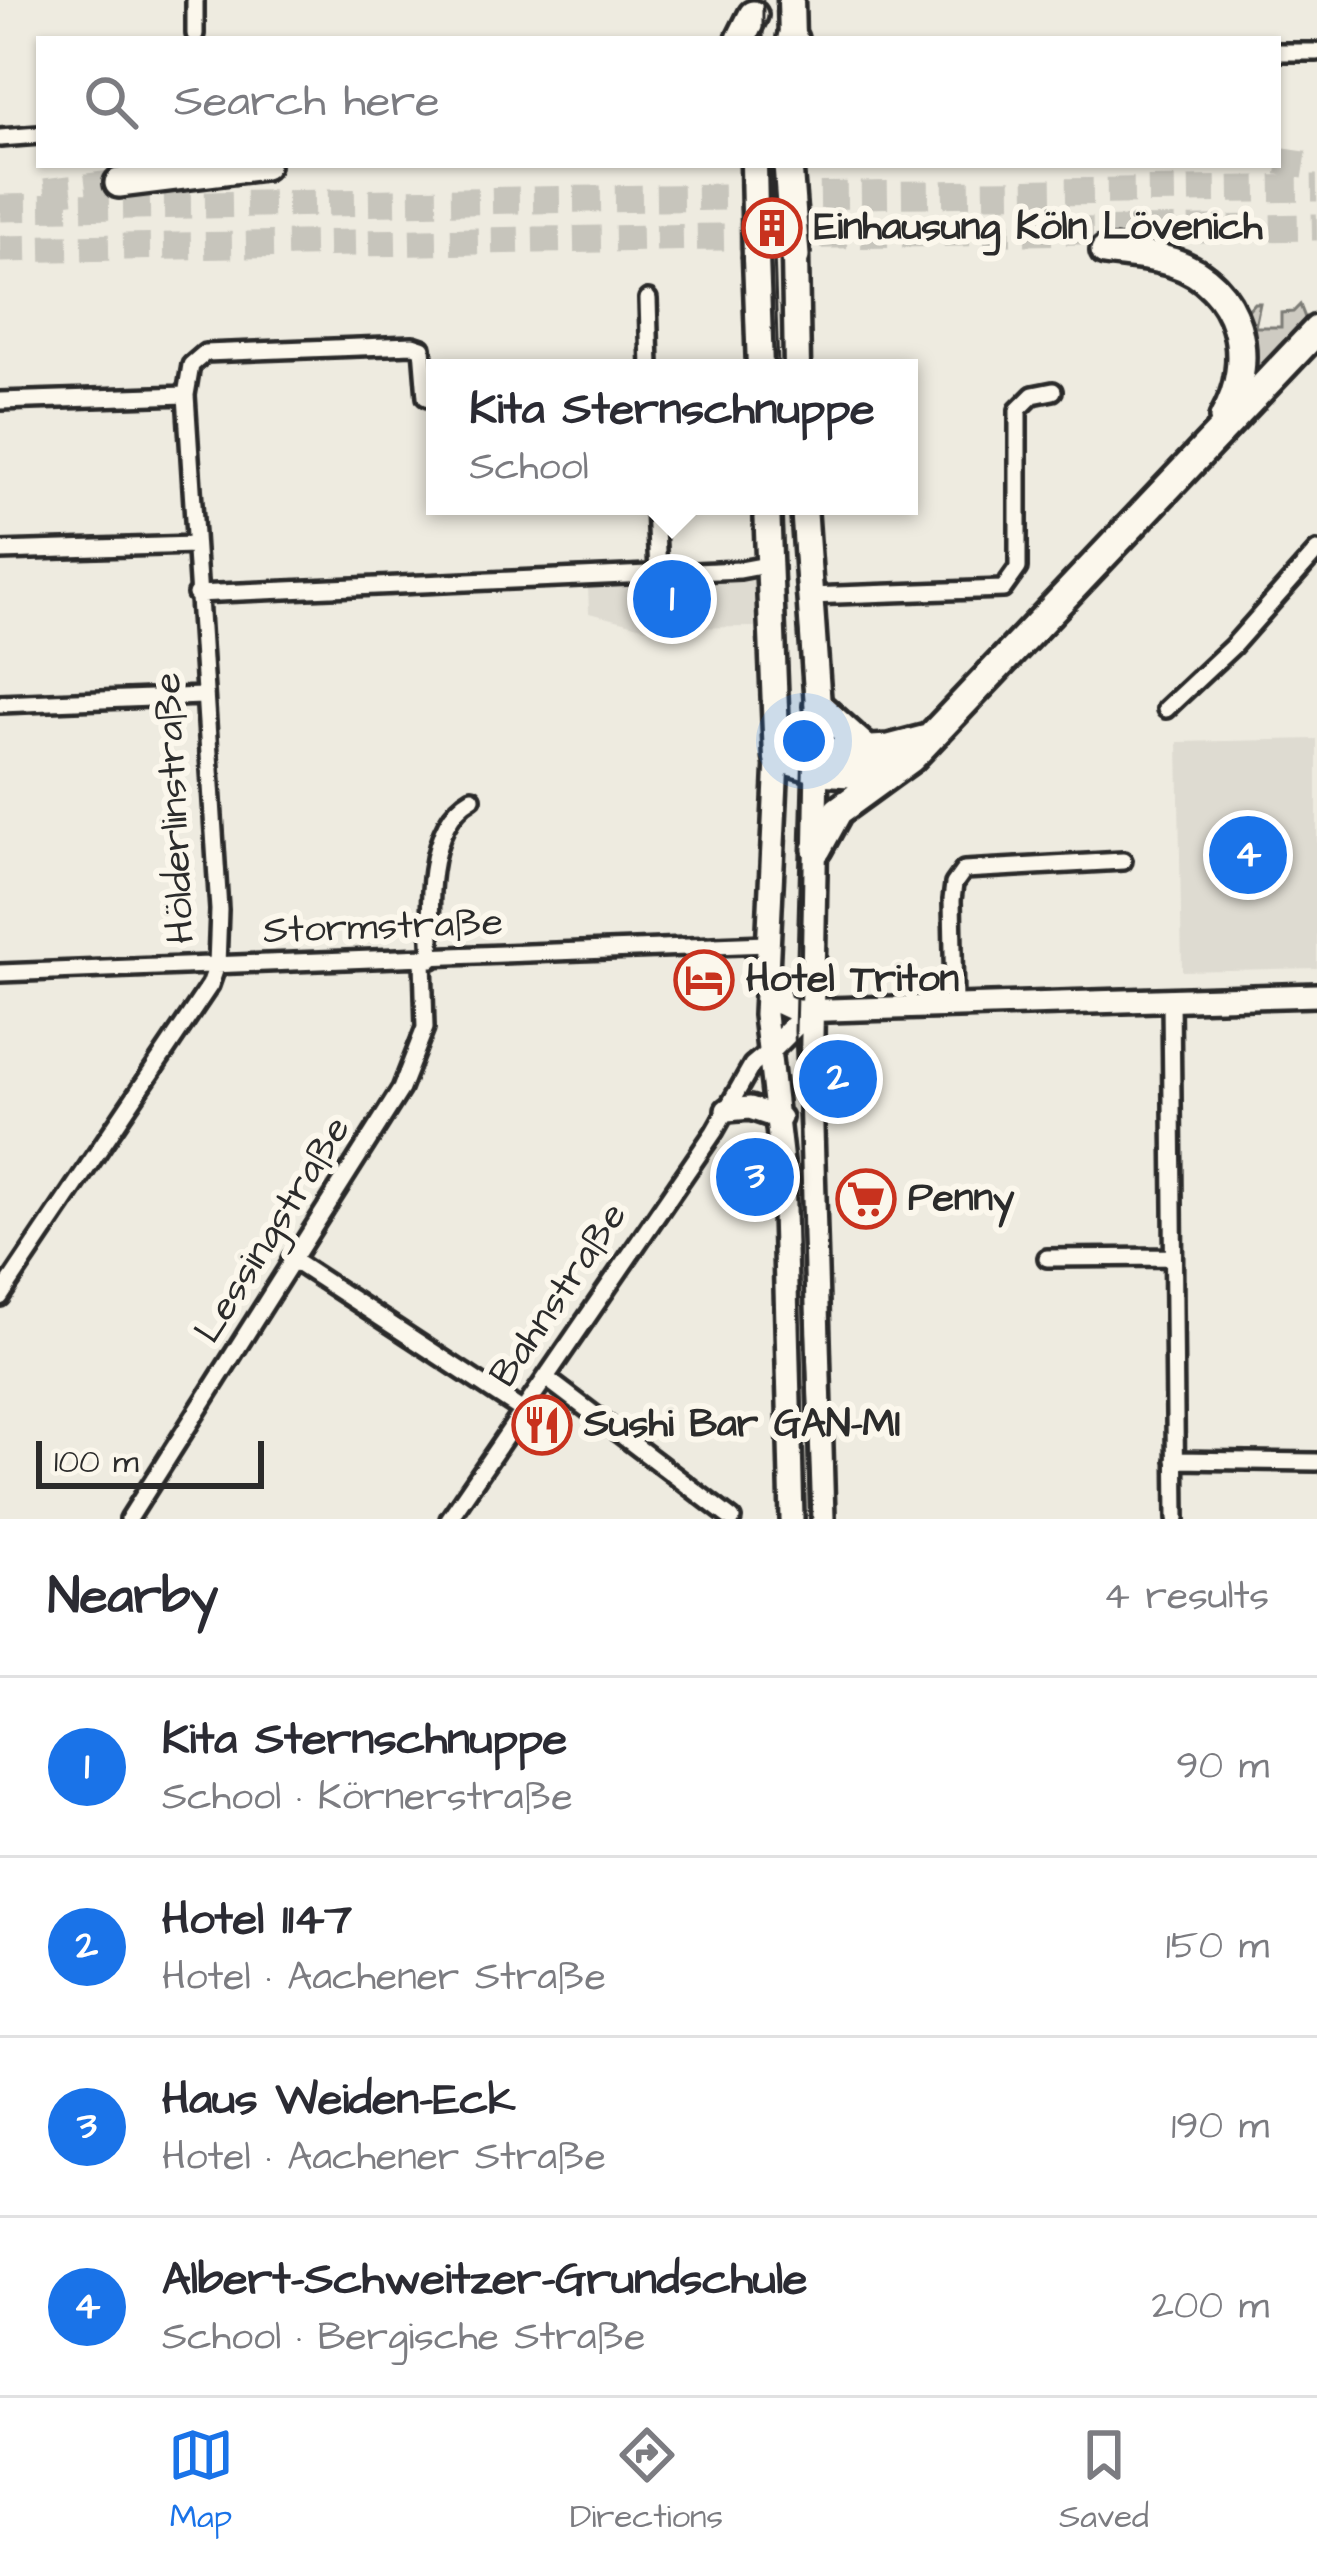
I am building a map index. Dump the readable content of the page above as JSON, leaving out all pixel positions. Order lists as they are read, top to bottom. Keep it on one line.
{"streets":{"street":["Hölderlinstraße","Stormstraße","Lessingstraße","Bahnstraße"]},"crossings":[["Hölderlinstraße","Stormstraße"],["Stormstraße","Lessingstraße"]],"places":{"building":["Einhausung Köln Lövenich"],"hotel":["Hotel Triton"],"supermarket":["Penny"],"restaurant":["Sushi Bar GAN-MI"]},"scale_bar":"100 m","page":{"search":"Search here","popup":["Kita Sternschnuppe","School"],"pins":["1","4","2","3"],"scale":"100 m","heading":["Nearby","4 results"],"list":[{"mark":"1","name":"Kita Sternschnuppe","note":"School · Körnerstraße","value":"90 m"},{"mark":"2","name":"Hotel 1147","note":"Hotel · Aachener Straße","value":"150 m"},{"mark":"3","name":"Haus Weiden-Eck","note":"Hotel · Aachener Straße","value":"190 m"},{"mark":"4","name":"Albert-Schweitzer-Grundschule","note":"School · Bergische Straße","value":"200 m"}],"nav":["Map","Directions","Saved"]}}
